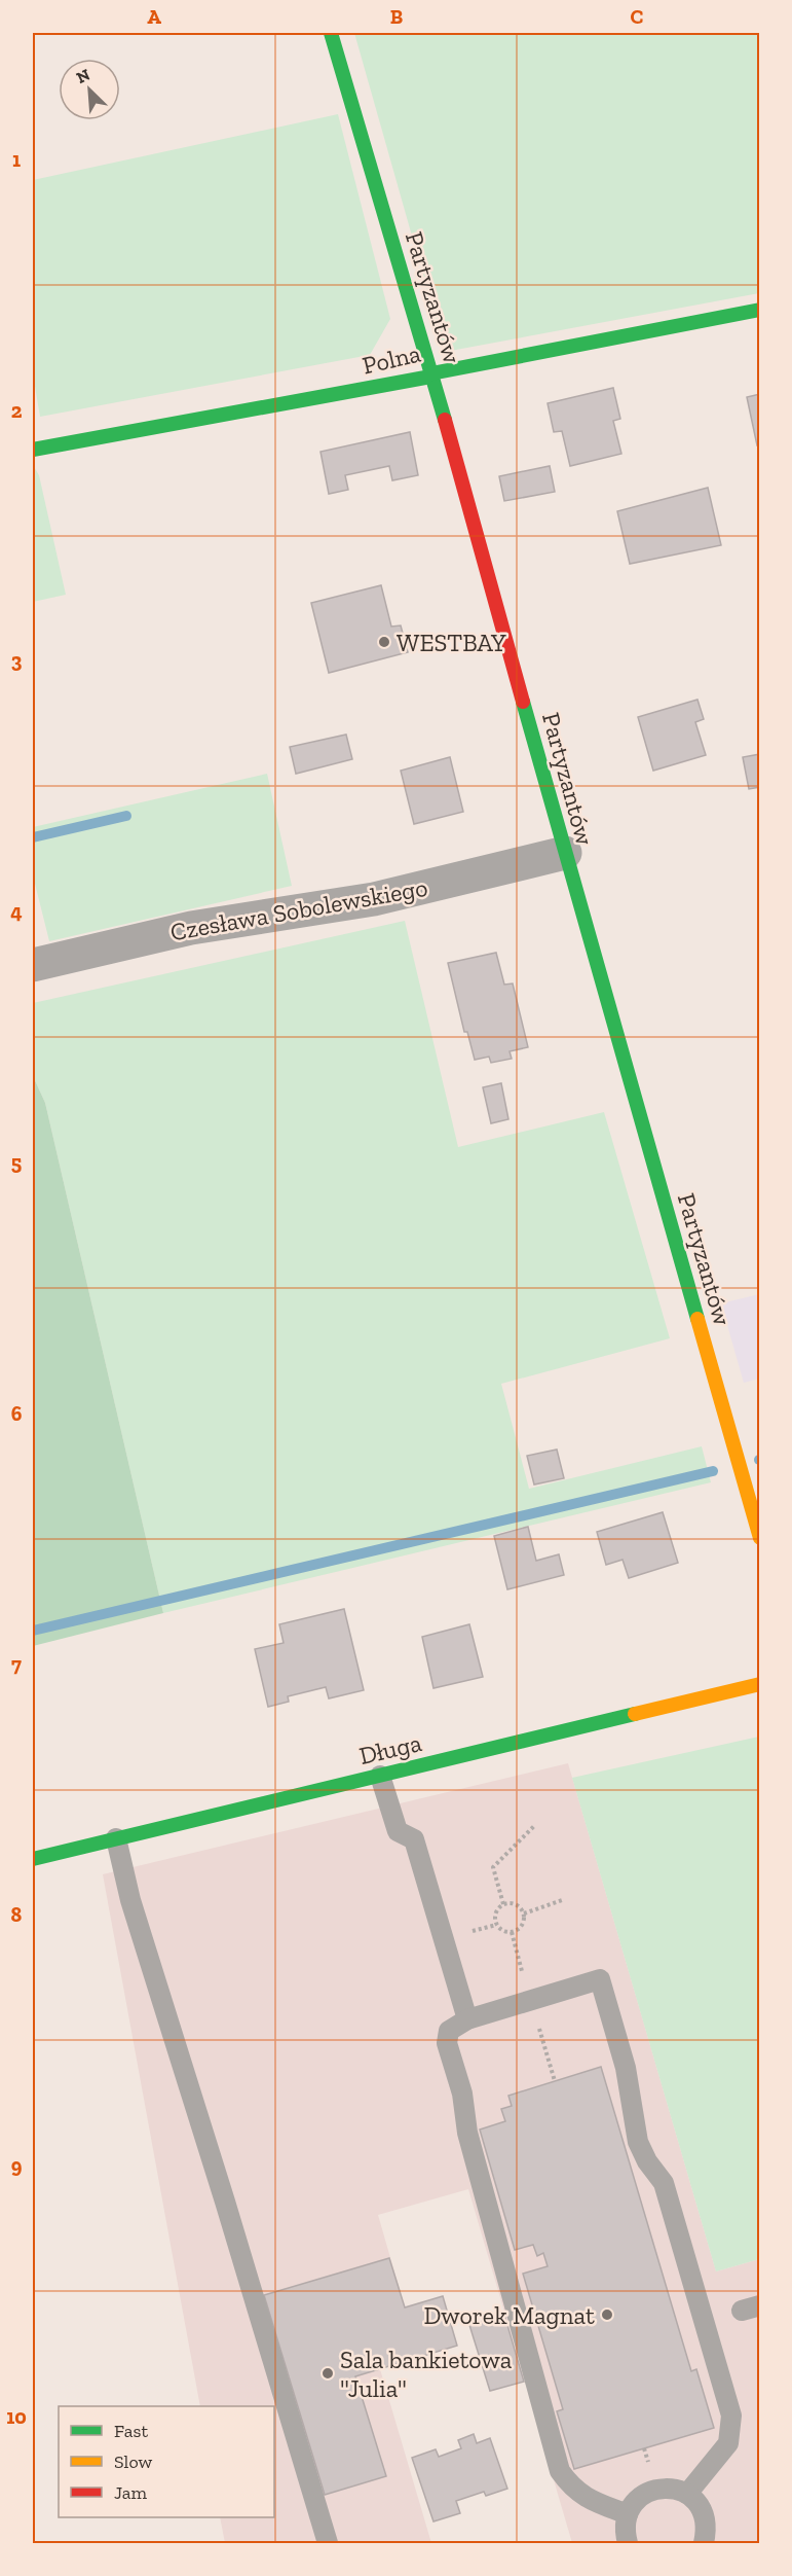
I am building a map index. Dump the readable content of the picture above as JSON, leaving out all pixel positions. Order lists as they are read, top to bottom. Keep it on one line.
{"streets":{"street":["Partyzantów","Polna","Czesława Sobolewskiego","Długa"]},"crossings":[["Partyzantów","Polna"],["Partyzantów","Czesława Sobolewskiego"]],"places":["WESTBAY","Dworek Magnat","Sala bankietowa \"Julia\""],"legend":["Fast","Slow","Jam"],"north":"top left","grid":{"columns":["A","B","C"],"rows":["1","2","3","4","5","6","7","8","9","10"]}}
